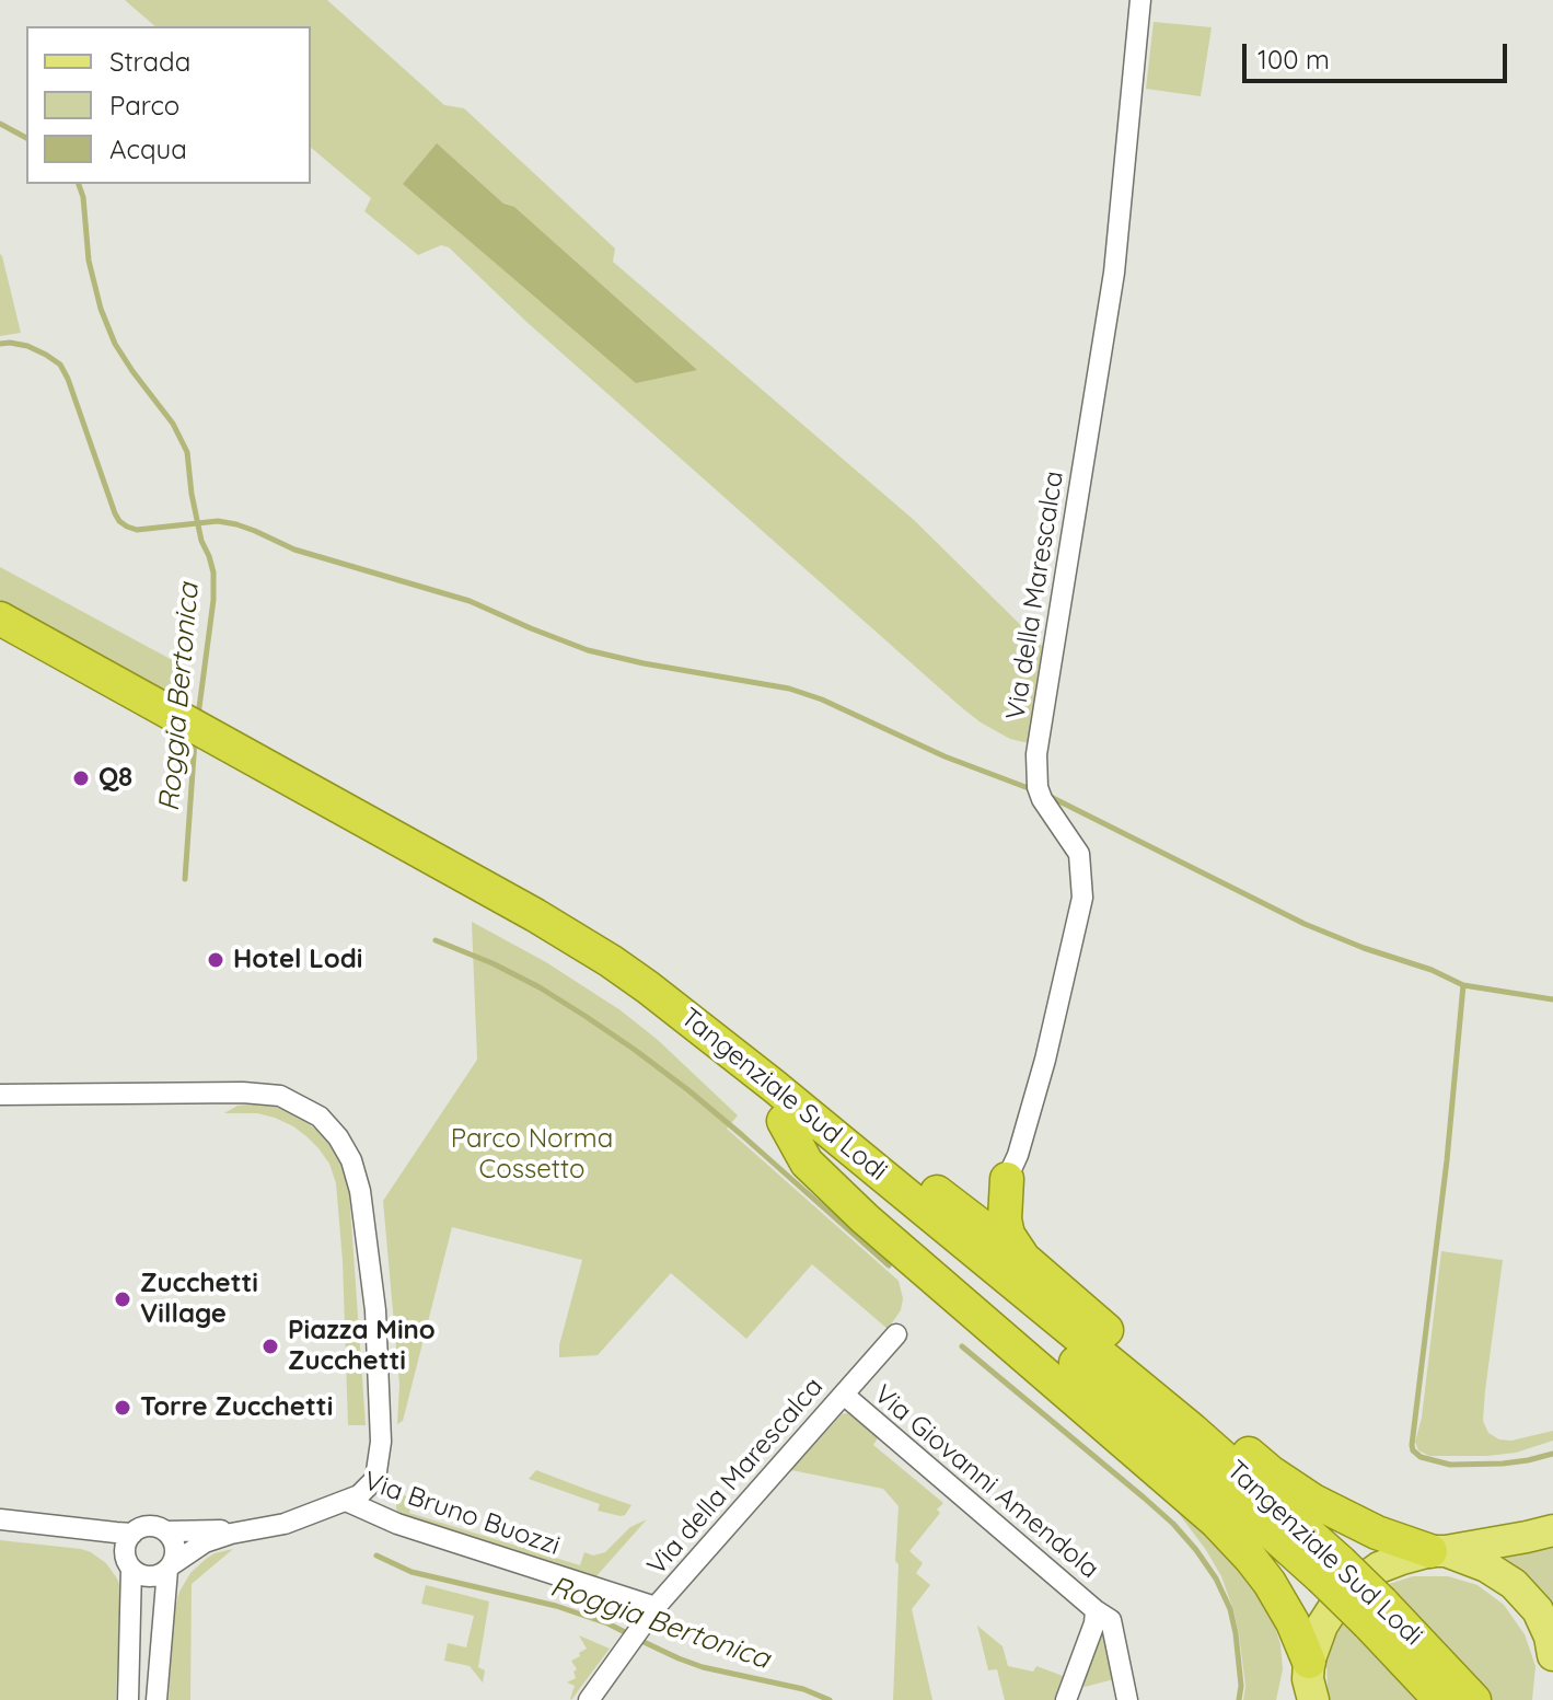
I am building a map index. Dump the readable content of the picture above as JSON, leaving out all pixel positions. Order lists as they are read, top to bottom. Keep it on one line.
{"streets":{"highway":["Tangenziale Sud Lodi"],"street":["Via della Marescalca","Via Giovanni Amendola","Via Bruno Buozzi"]},"crossings":[["Via della Marescalca","Via Giovanni Amendola"],["Via della Marescalca","Via Bruno Buozzi"]],"water":["Roggia Bertonica"],"parks":["Parco Norma Cossetto"],"places":["Q8","Hotel Lodi","Zucchetti Village","Piazza Mino Zucchetti","Torre Zucchetti"],"legend":["Strada","Parco","Acqua"],"scale_bar":"100 m"}
